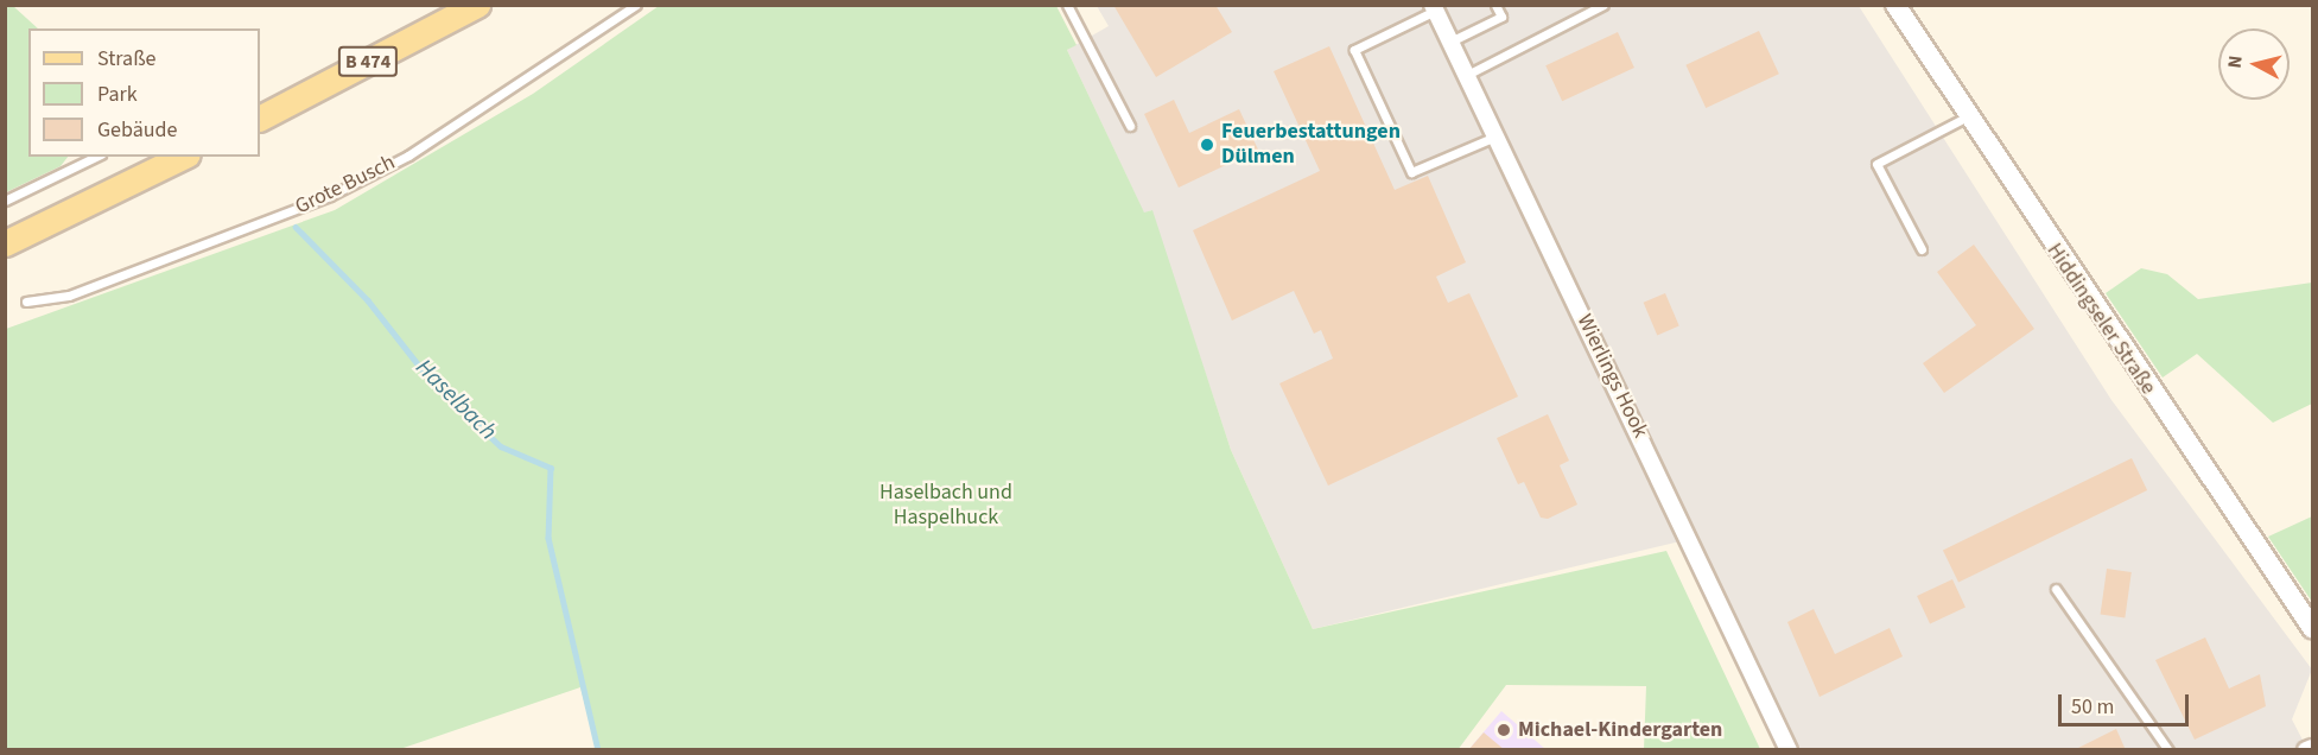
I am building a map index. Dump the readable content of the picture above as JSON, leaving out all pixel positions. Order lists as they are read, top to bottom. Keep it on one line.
{"streets":{"main road":["B 474"],"street":["Hiddingseler Straße","Wierlings Hook"],"lane":["Grote Busch"]},"water":["Haselbach"],"parks":["Haselbach und Haspelhuck"],"places":["Feuerbestattungen Dülmen","Michael-Kindergarten"],"legend":["Straße","Park","Gebäude"],"scale_bar":"50 m","north":"left"}
